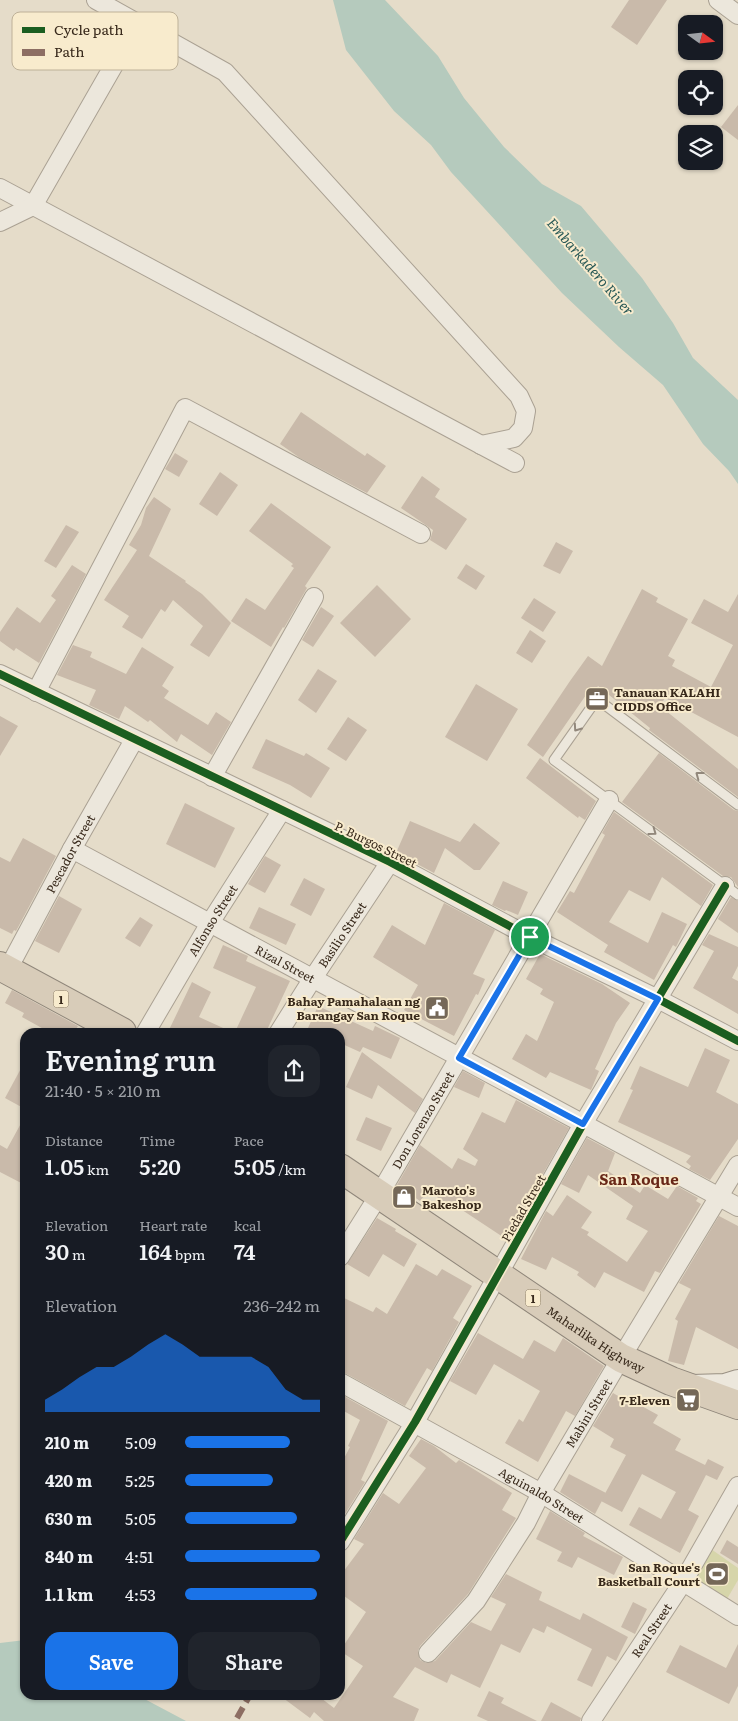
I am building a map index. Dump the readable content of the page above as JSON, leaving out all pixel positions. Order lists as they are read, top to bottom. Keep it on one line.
{"streets":{"highway":["1","Maharlika Highway"],"street":["P. Burgos Street","Pescador Street","Alfonso Street","Basilio Street","Rizal Street","Don Lorenzo Street","Piedad Street","Mabini Street","Aguinaldo Street","Real Street"]},"crossings":[["P. Burgos Street","Pescador Street"],["P. Burgos Street","Alfonso Street"],["P. Burgos Street","Basilio Street"],["P. Burgos Street","Don Lorenzo Street"],["P. Burgos Street","Piedad Street"],["Pescador Street","Rizal Street"],["Pescador Street","1"],["Alfonso Street","Rizal Street"],["Basilio Street","Rizal Street"],["Rizal Street","Don Lorenzo Street"],["Rizal Street","Piedad Street"],["Rizal Street","Mabini Street"],["Don Lorenzo Street","Maharlika Highway"],["Piedad Street","Maharlika Highway"],["Piedad Street","Aguinaldo Street"],["Maharlika Highway","Mabini Street"],["Mabini Street","Aguinaldo Street"],["Aguinaldo Street","Real Street"]],"districts":["San Roque"],"water":["Embarkadero River"],"places":{"office":["Tanauan KALAHI CIDDS Office"],"public building":["Bahay Pamahalaan ng Barangay San Roque"],"shop":["Maroto's Bakeshop"],"supermarket":["7-Eleven"],"sports":["San Roque's Basketball Court"]},"legend":["Cycle path","Path"],"north":"right","page":{"heading":["Evening run","21:40 · 5 × 210 m"],"stats":[["Distance","1.05 km"],["Time","5:20"],["Pace","5:05 /km"],["Elevation","30 m"],["Heart rate","164 bpm"],["kcal","74"]],"chart":["Elevation","236–242 m"],"list":[{"name":"210 m","note":"5:09"},{"name":"420 m","note":"5:25"},{"name":"630 m","note":"5:05"},{"name":"840 m","note":"4:51"},{"name":"1.1 km","note":"4:53"}],"buttons":["Save","Share"]}}
